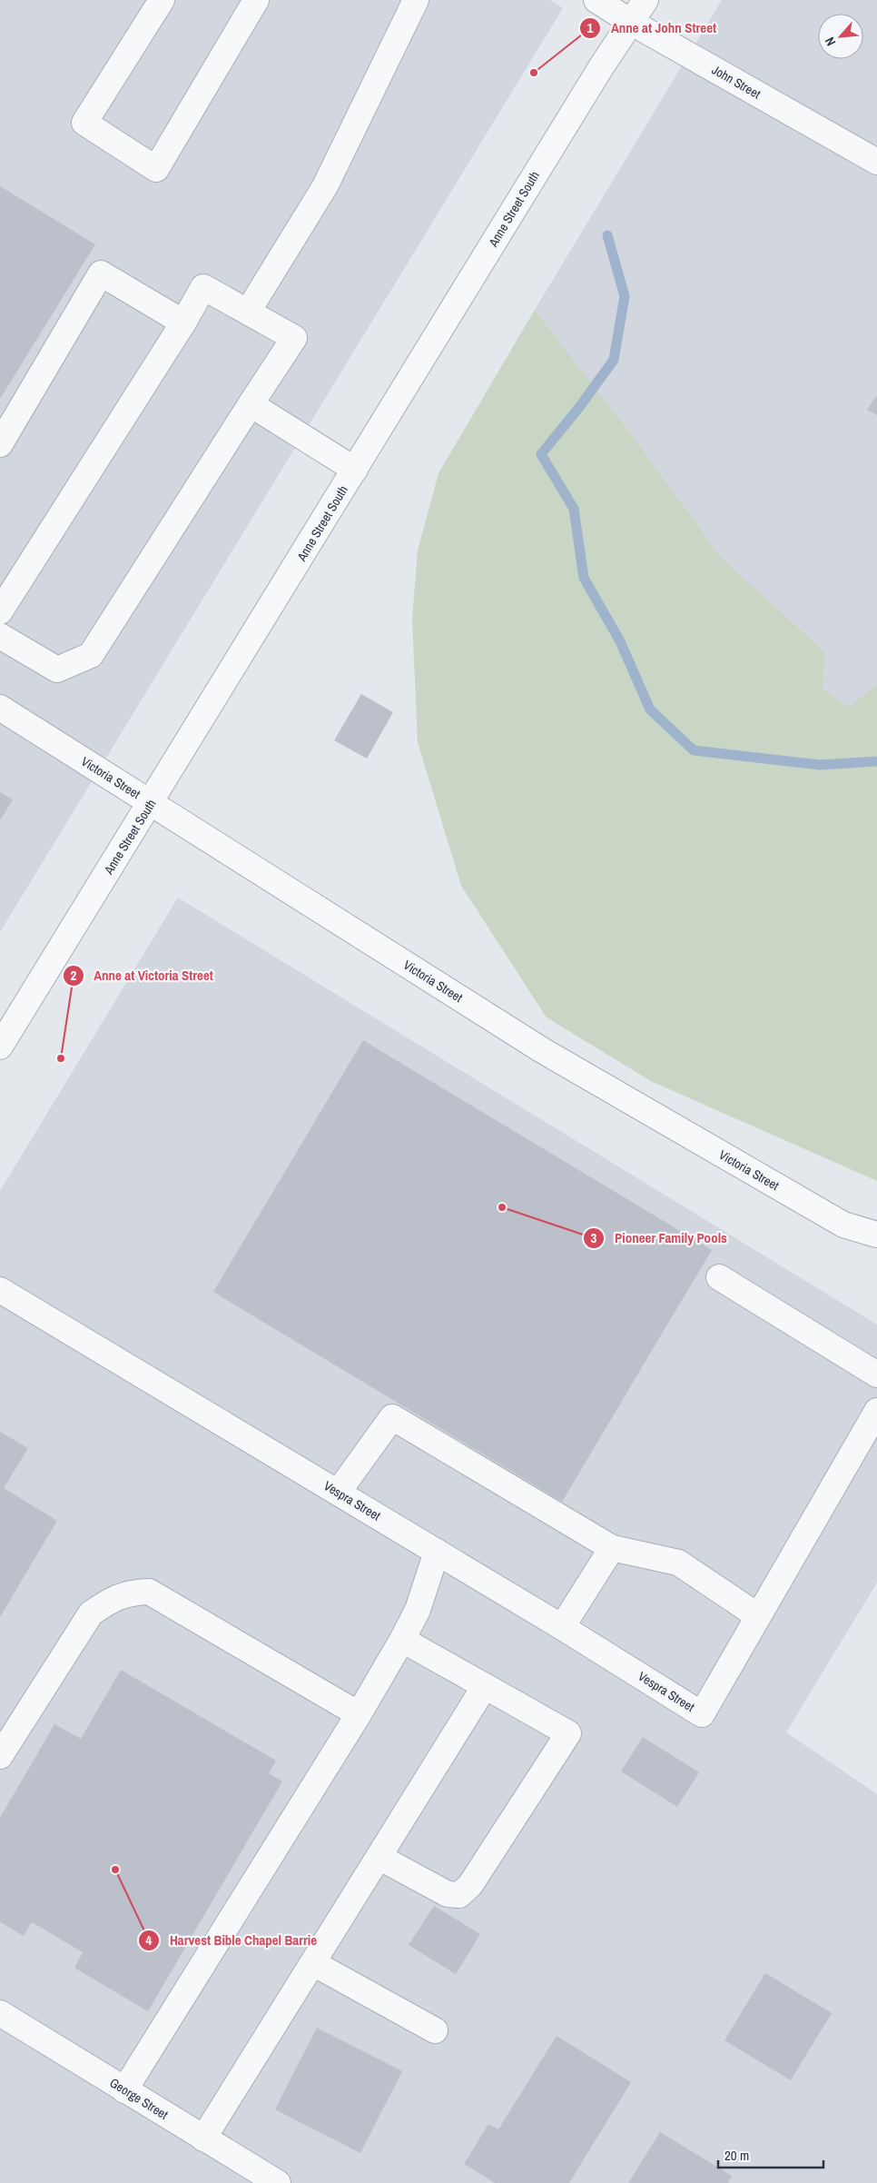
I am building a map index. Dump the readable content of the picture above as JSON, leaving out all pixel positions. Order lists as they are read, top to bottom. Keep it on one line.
{"streets":{"street":["John Street","Anne Street South","Victoria Street","Vespra Street","George Street"]},"crossings":[["John Street","Anne Street South"],["Anne Street South","Victoria Street"]],"places":["Anne at John Street","Anne at Victoria Street","Pioneer Family Pools","Harvest Bible Chapel Barrie"],"scale_bar":"20 m","north":"bottom left"}
